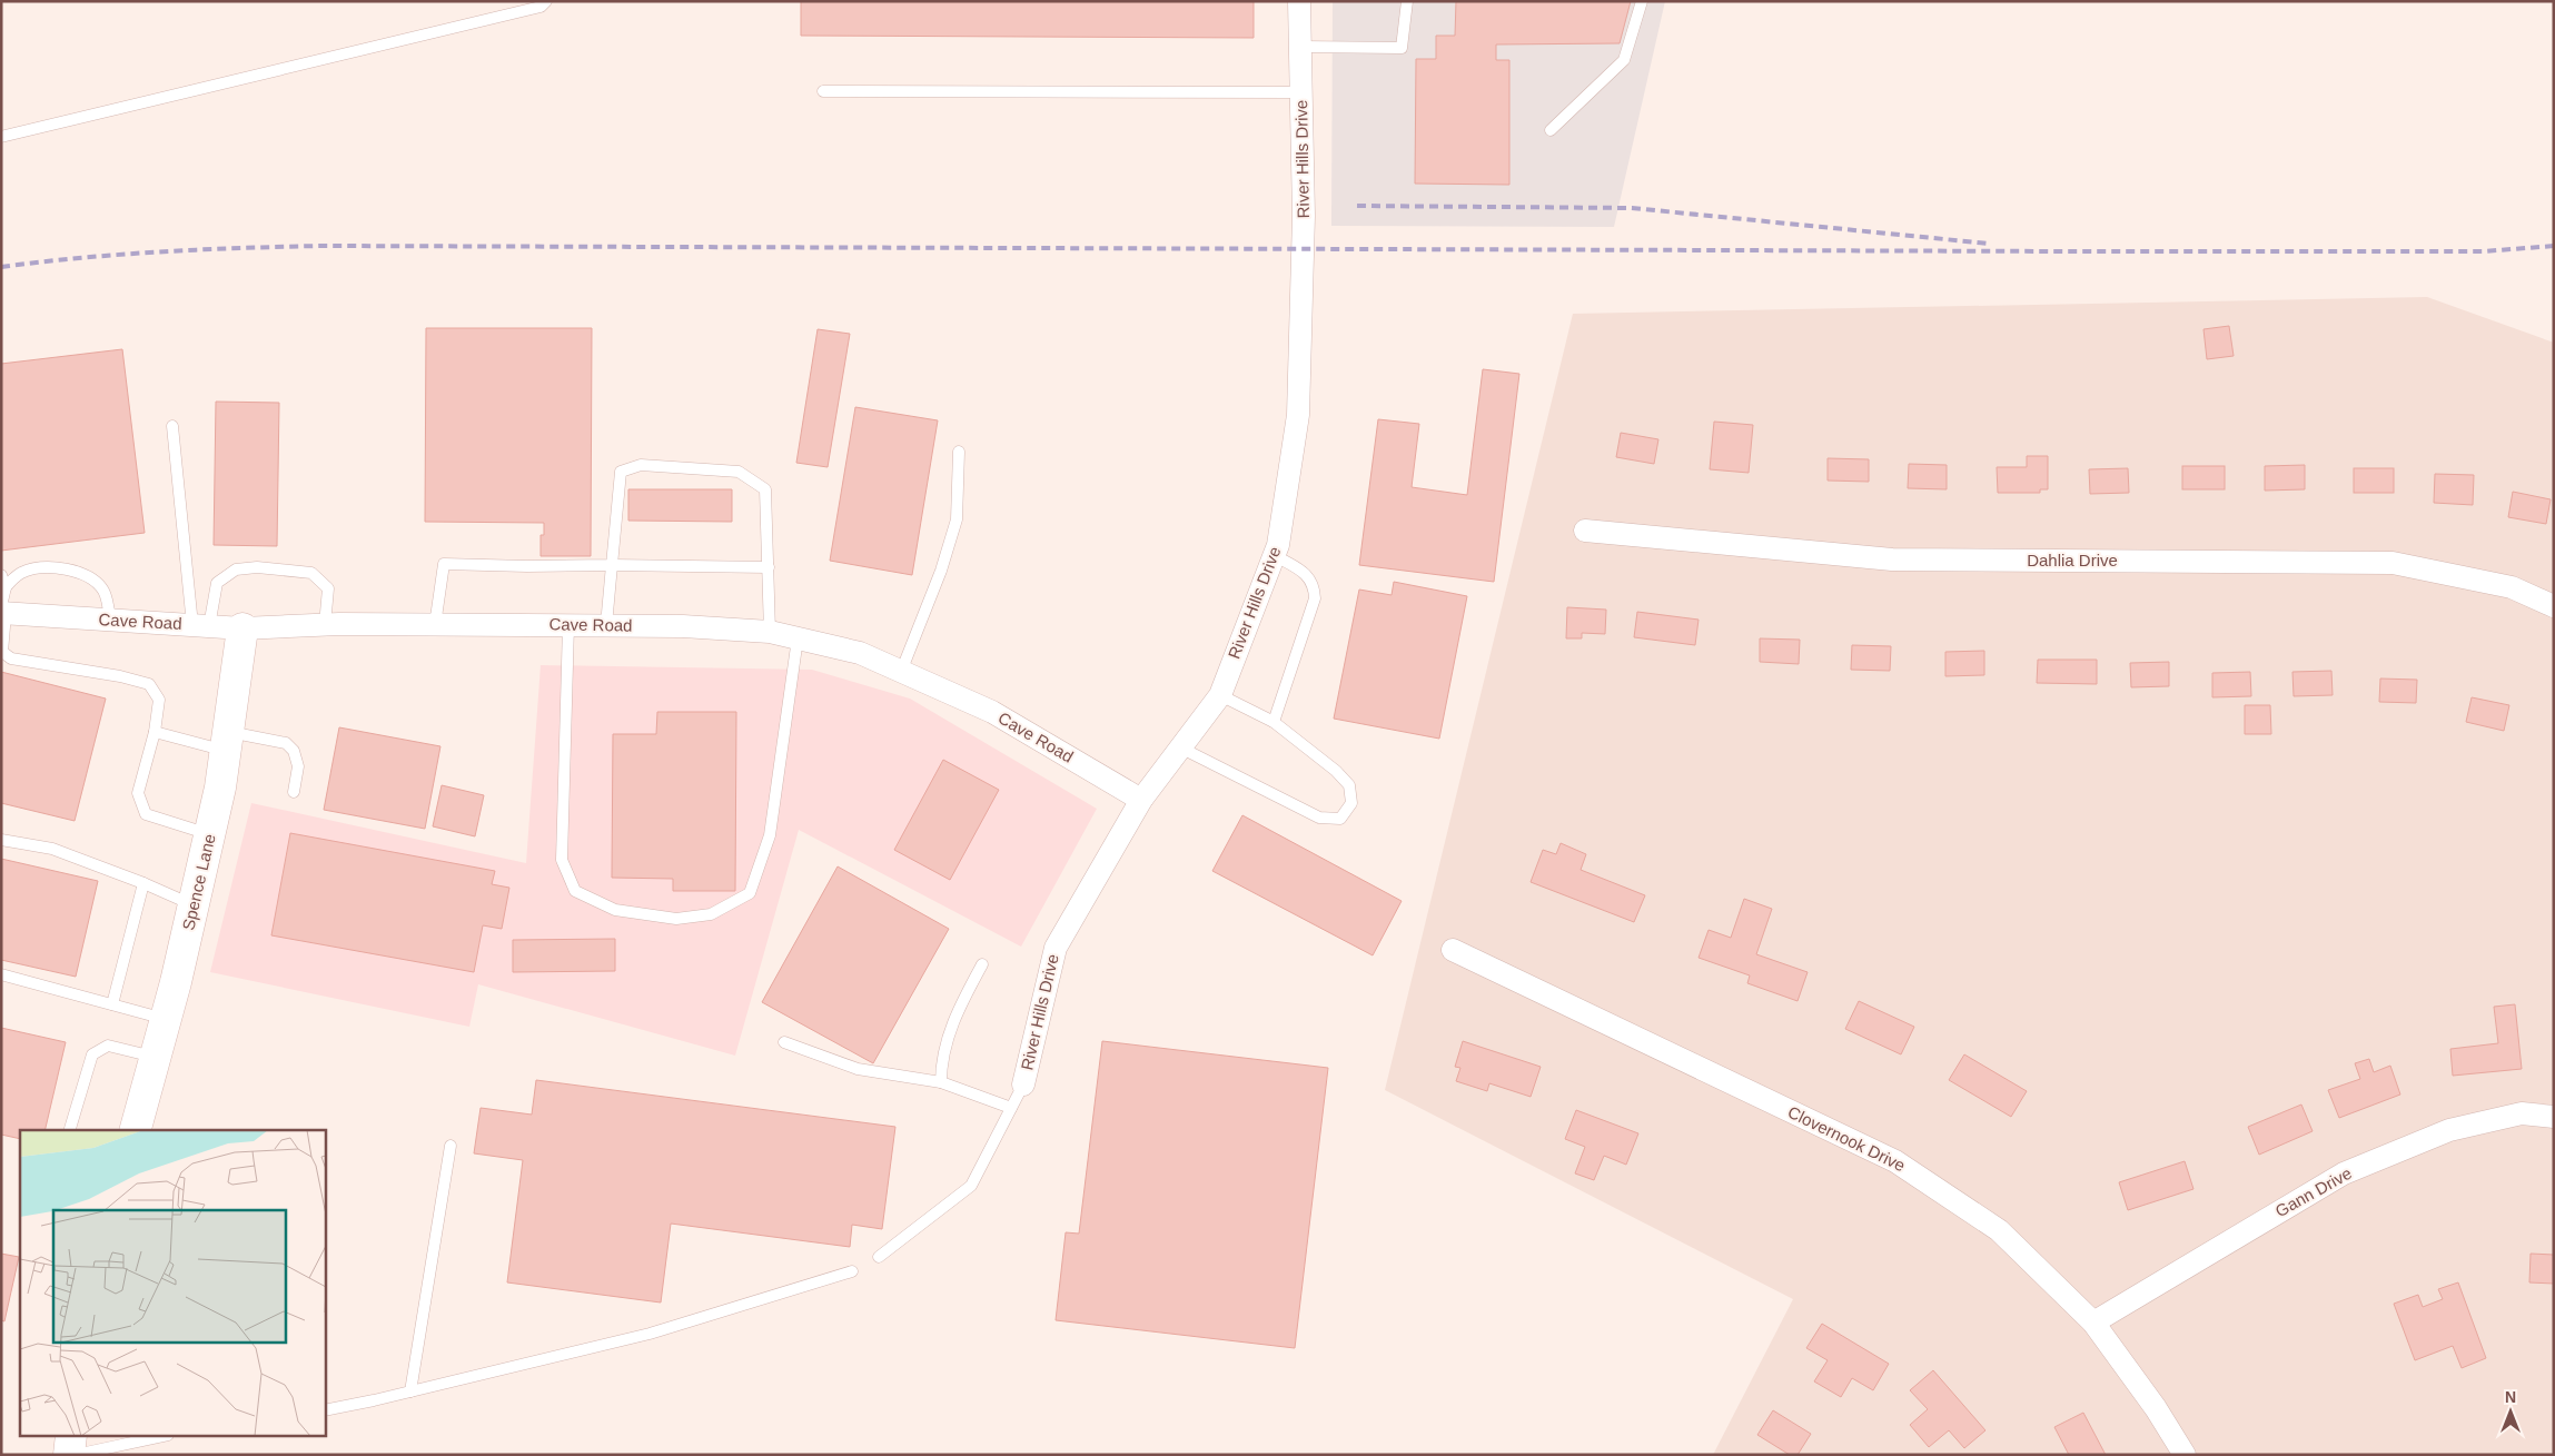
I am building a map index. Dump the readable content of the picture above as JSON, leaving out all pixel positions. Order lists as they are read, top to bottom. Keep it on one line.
{"streets":{"main road":["Spence Lane"],"street":["River Hills Drive","Dahlia Drive","Cave Road","Clovernook Drive","Gann Drive"]},"crossings":[["River Hills Drive","Cave Road"],["Cave Road","Spence Lane"],["Clovernook Drive","Gann Drive"]],"north":"top"}
